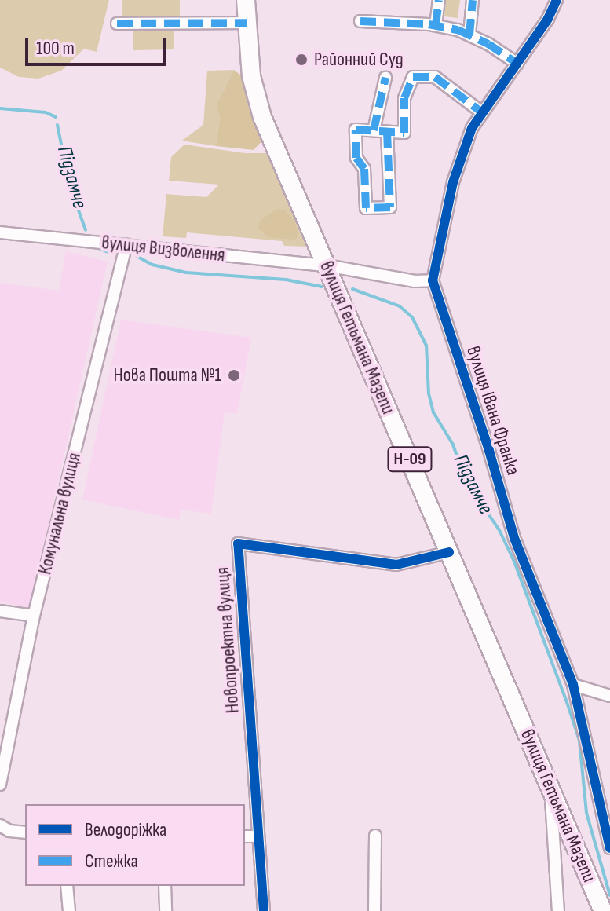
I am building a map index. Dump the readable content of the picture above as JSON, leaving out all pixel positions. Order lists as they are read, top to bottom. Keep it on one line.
{"streets":{"main road":["вулиця Гетьмана Мазепи","Н-09"],"street":["вулиця Визволення","вулиця Івана Франка","Комунальна вулиця","Новопроектна вулиця"]},"crossings":[["вулиця Визволення","вулиця Гетьмана Мазепи"],["вулиця Визволення","вулиця Івана Франка"],["вулиця Визволення","Комунальна вулиця"],["вулиця Гетьмана Мазепи","Новопроектна вулиця"]],"water":["Підзамче"],"places":["Районний Суд","Нова Пошта №1"],"legend":["Велодоріжка","Стежка"],"scale_bar":"100 m"}
